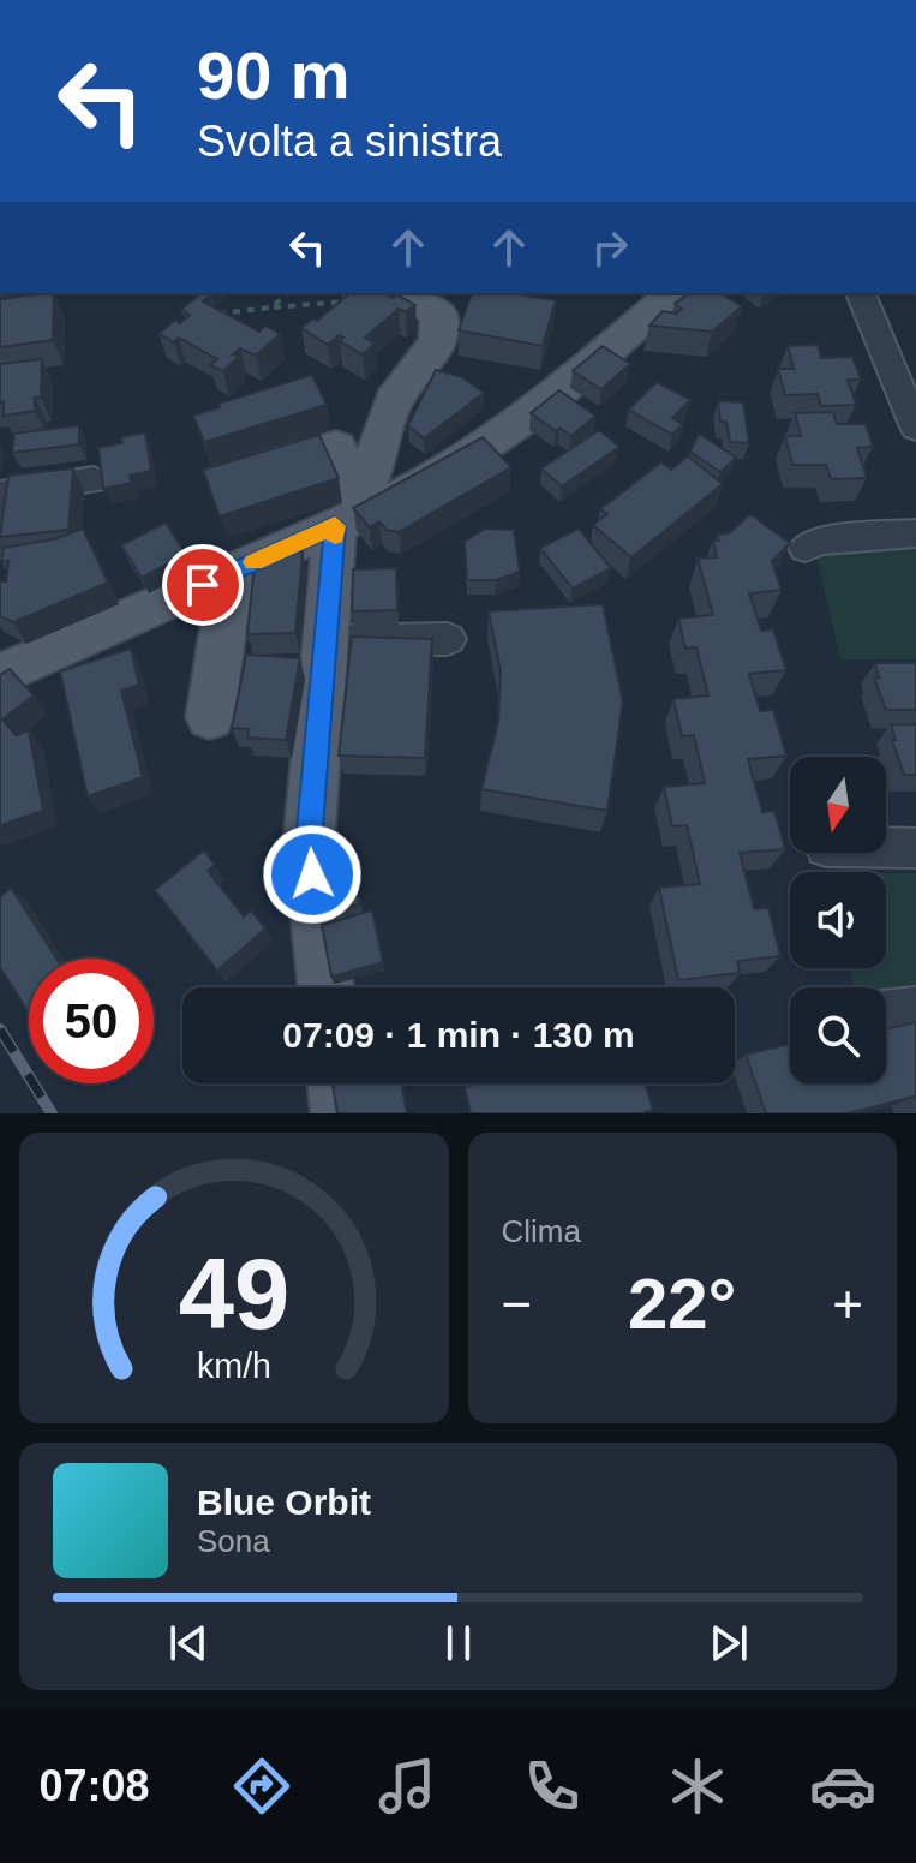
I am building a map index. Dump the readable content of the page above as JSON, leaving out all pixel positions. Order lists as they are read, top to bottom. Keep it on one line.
{"north":"bottom","page":{"turn":["90 m","Svolta a sinistra"],"limit":"50","trip":"07:09 · 1 min · 130 m","tile":"Clima","heat":["−","22°","+"],"song":["Blue Orbit","Sona"],"tabs":"07:08","gauge":["49","km/h"]}}
